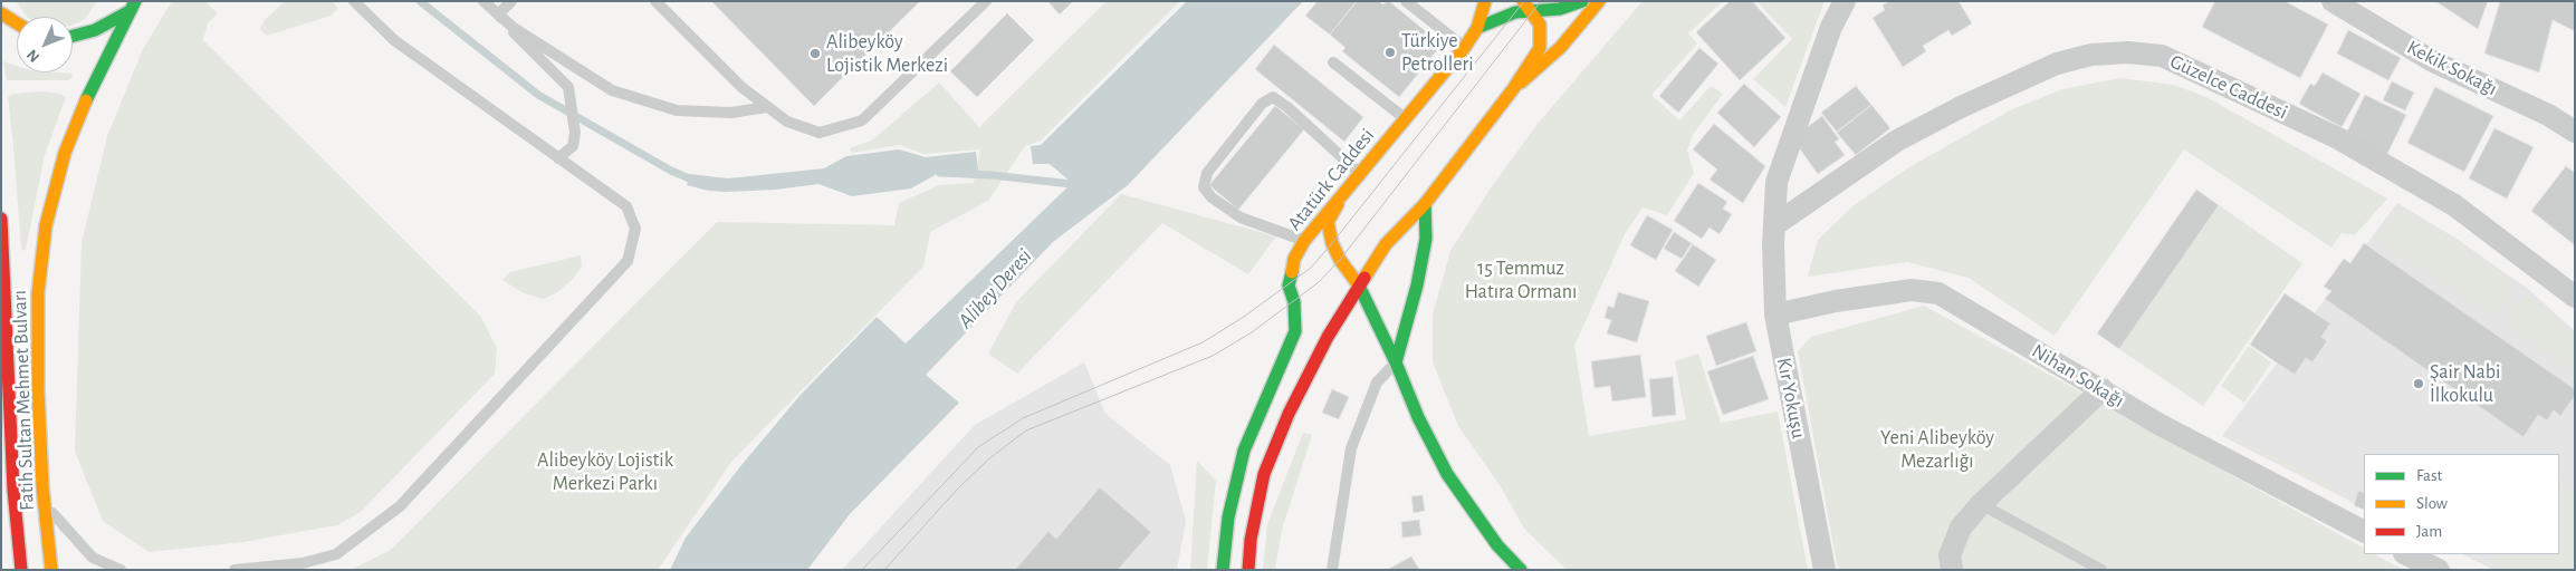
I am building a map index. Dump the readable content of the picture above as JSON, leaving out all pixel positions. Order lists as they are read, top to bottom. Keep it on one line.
{"streets":{"main road":["Atatürk Caddesi","Fatih Sultan Mehmet Bulvarı"],"street":["Kekik Sokağı","Güzelce Caddesi","Nihan Sokağı","Kır Yokuşu"]},"crossings":[["Güzelce Caddesi","Kır Yokuşu"],["Nihan Sokağı","Kır Yokuşu"]],"water":["Alibey Deresi"],"parks":["15 Temmuz Hatıra Ormanı","Yeni Alibeyköy Mezarlığı","Alibeyköy Lojistik Merkezi Parkı"],"places":["Türkiye Petrolleri","Alibeyköy Lojistik Merkezi","Şair Nabi İlkokulu"],"legend":["Fast","Slow","Jam"],"north":"bottom left"}
